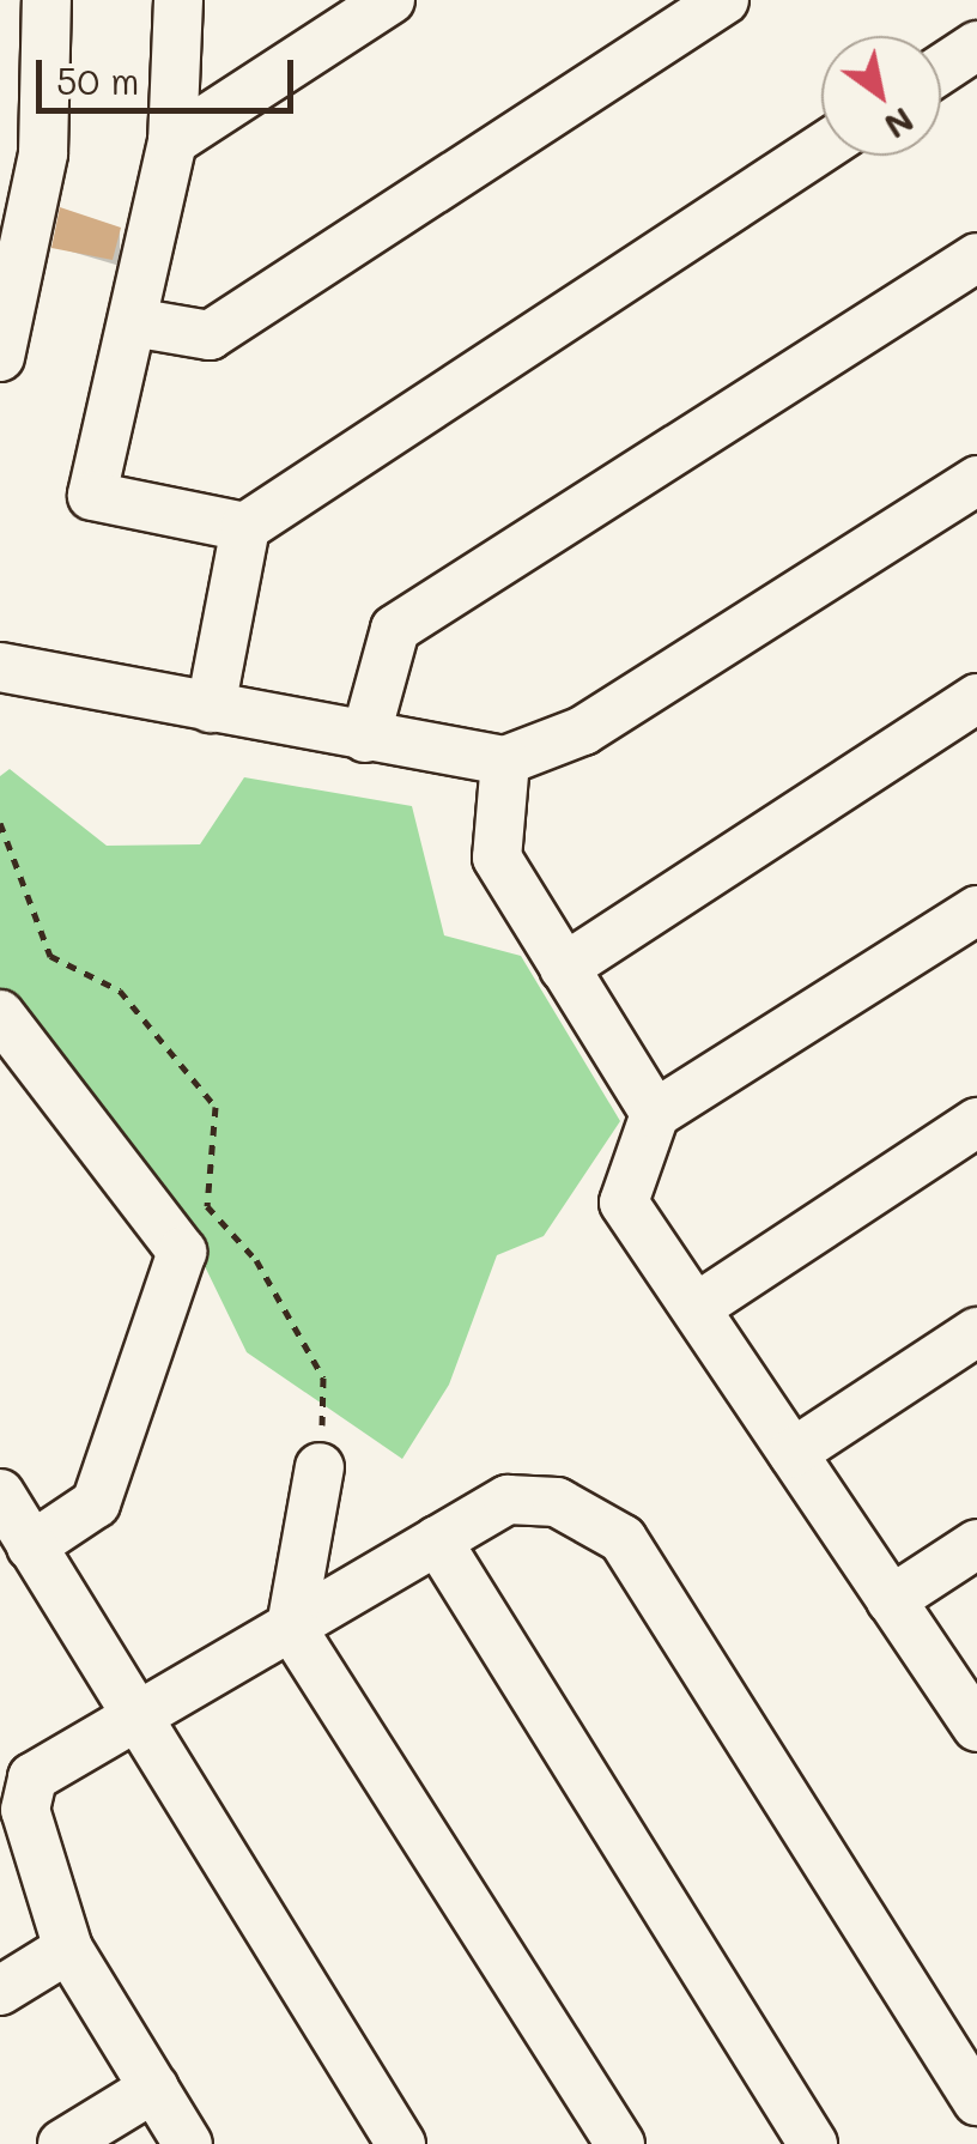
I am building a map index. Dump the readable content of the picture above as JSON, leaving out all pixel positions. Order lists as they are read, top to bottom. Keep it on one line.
{"scale_bar":"50 m","north":"bottom right"}
